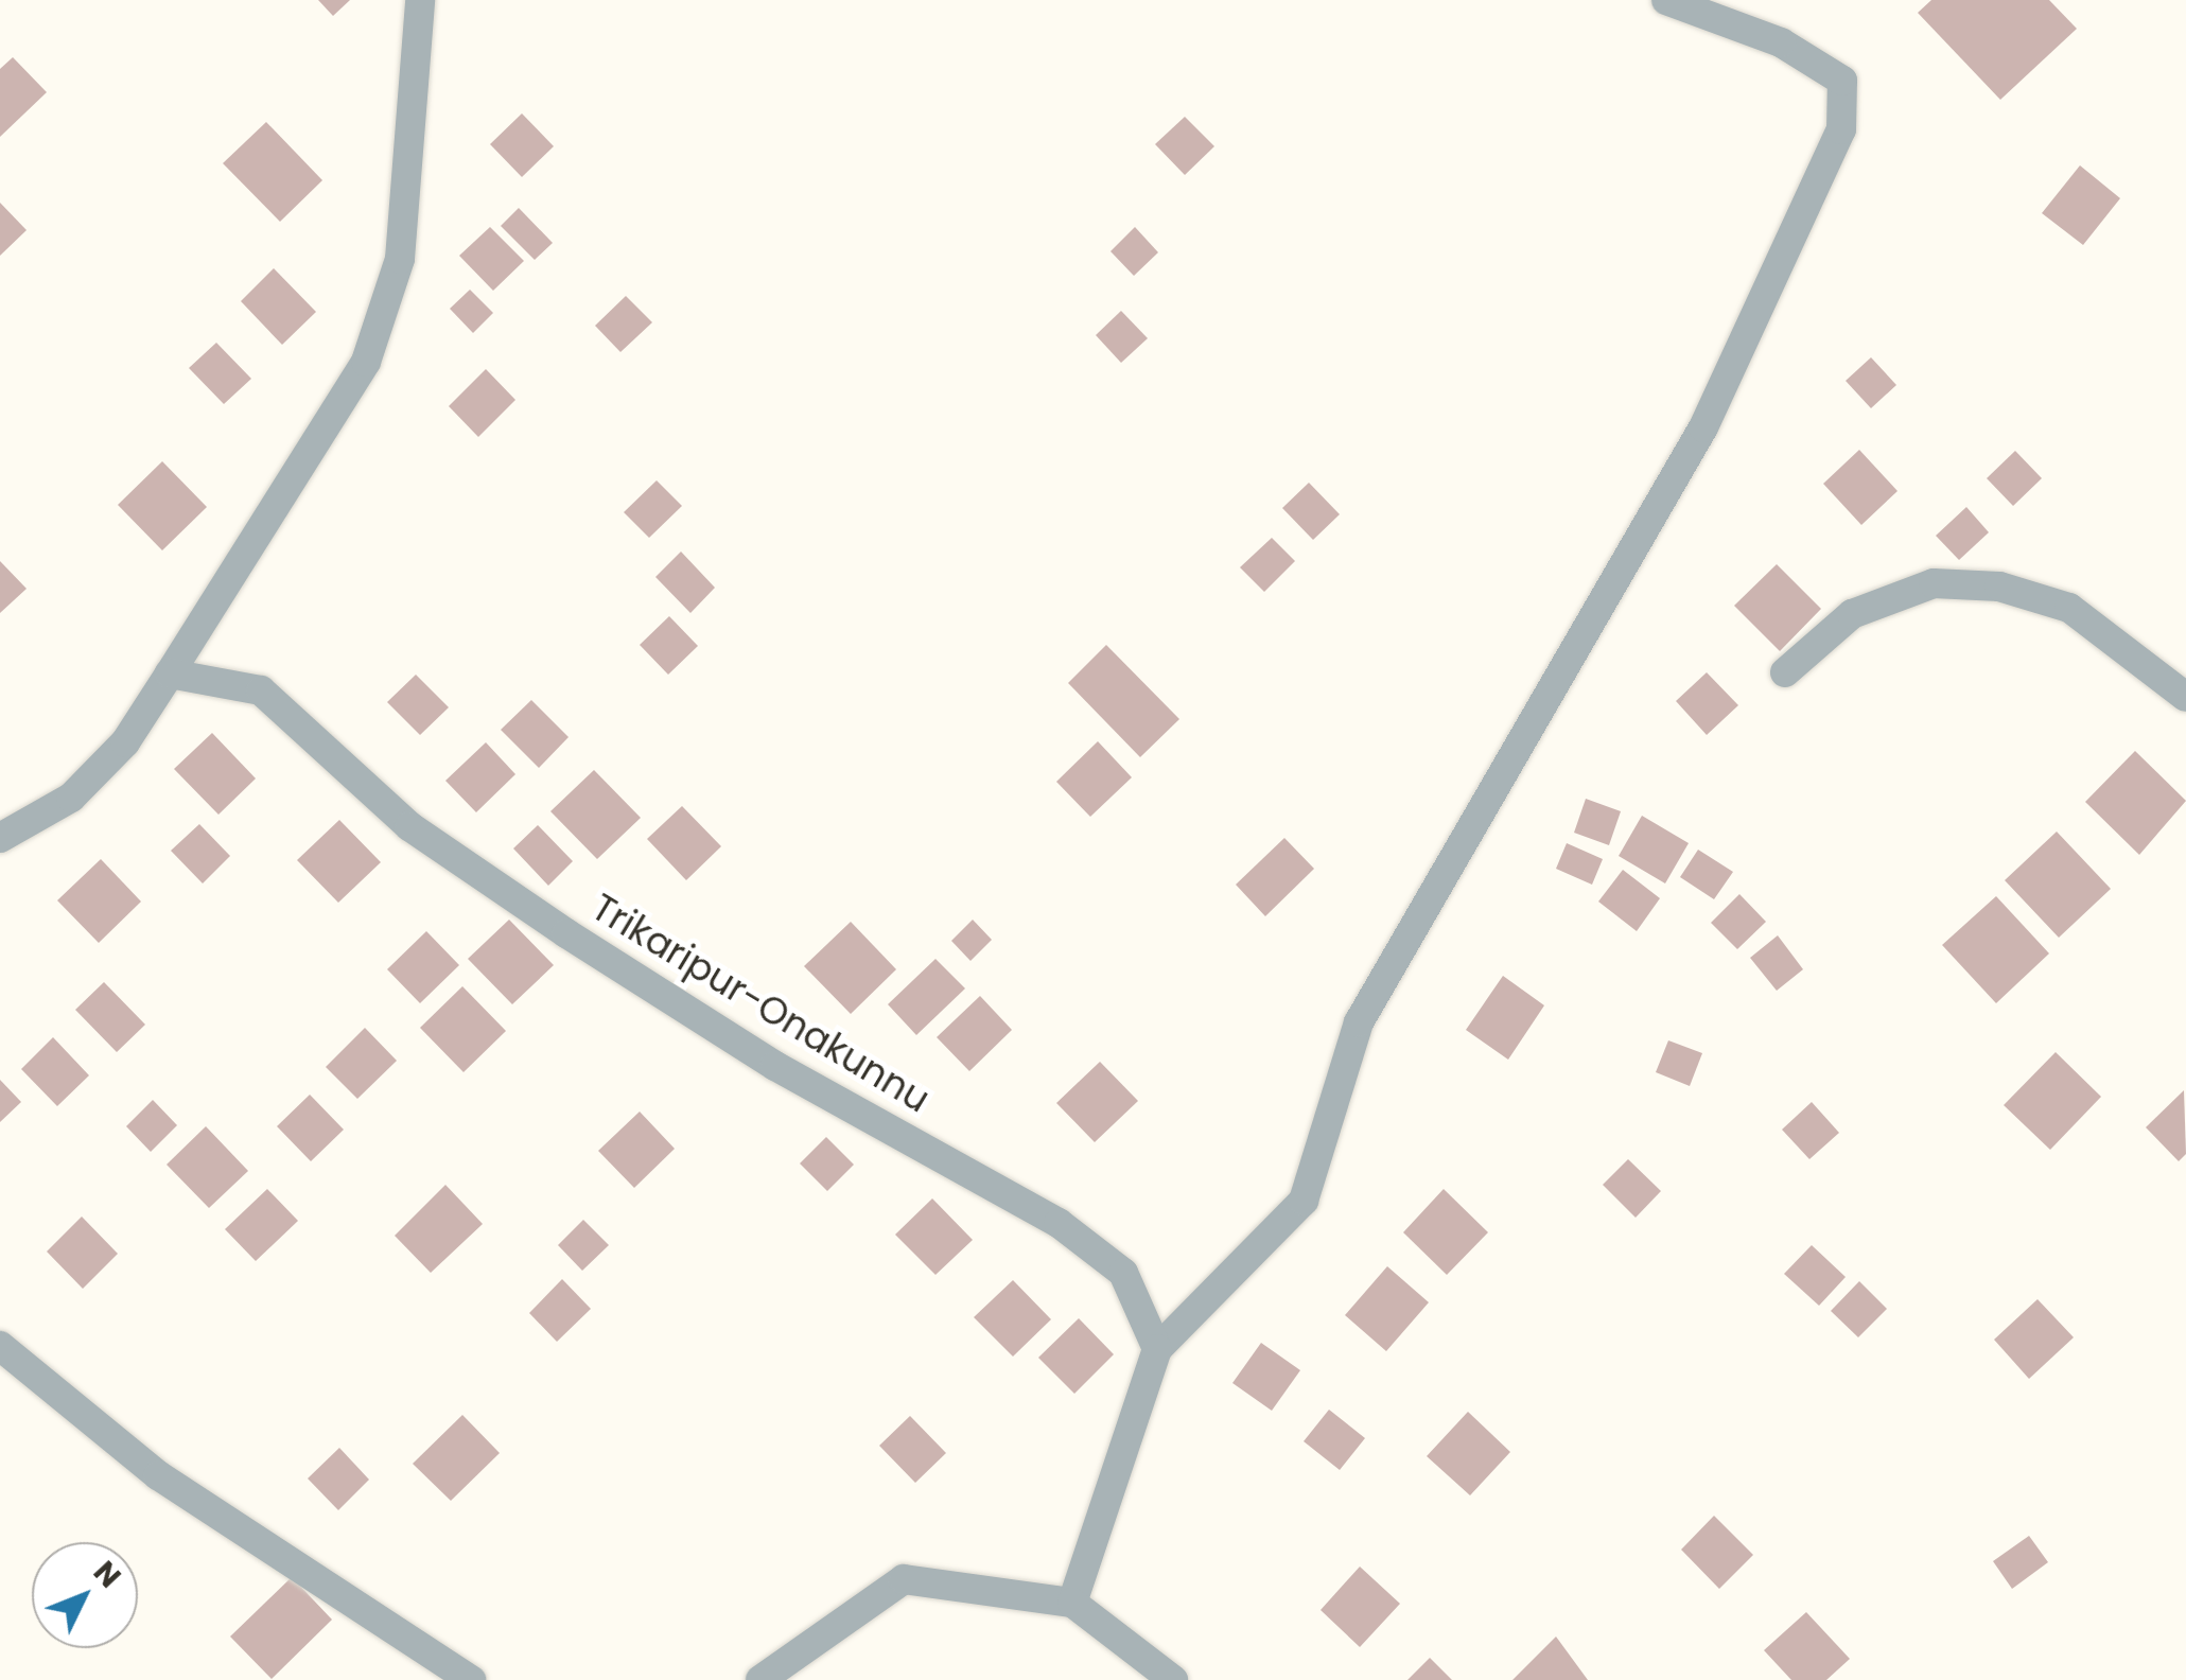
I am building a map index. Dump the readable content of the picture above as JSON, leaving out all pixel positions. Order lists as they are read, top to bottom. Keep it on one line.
{"streets":{"street":["Trikaripur-Onakunnu"]},"north":"top right"}
